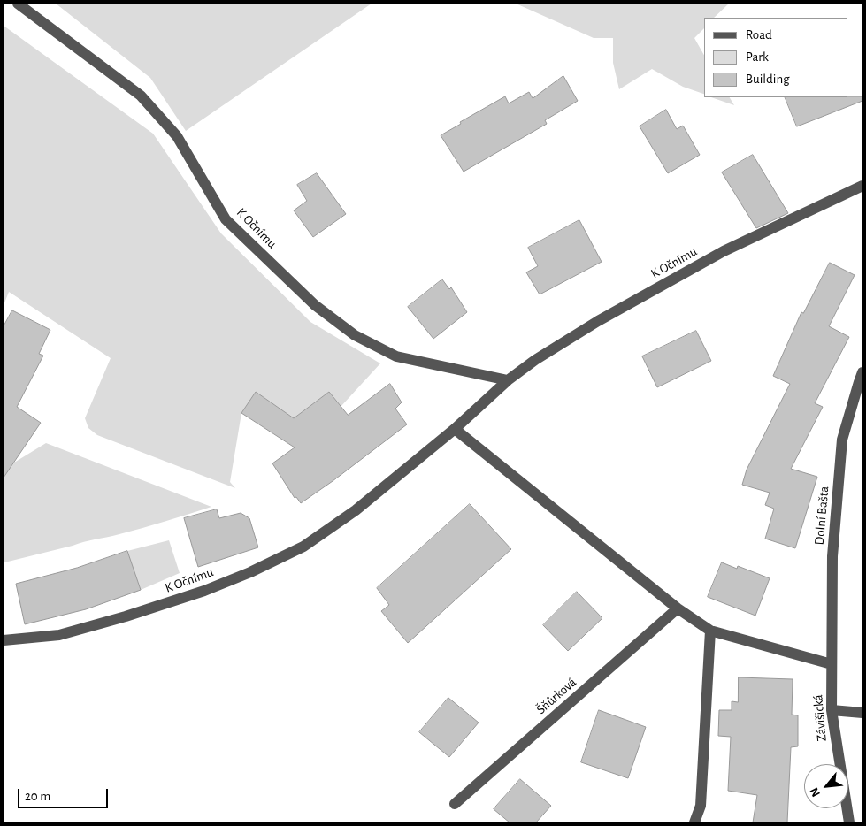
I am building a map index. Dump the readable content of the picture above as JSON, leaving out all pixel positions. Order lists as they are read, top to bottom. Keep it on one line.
{"streets":{"street":["K Očnímu","Dolní Bašta","Šňůrková","Závišická"]},"crossings":[["Dolní Bašta","Závišická"]],"legend":["Road","Park","Building"],"scale_bar":"20 m","north":"bottom left"}
